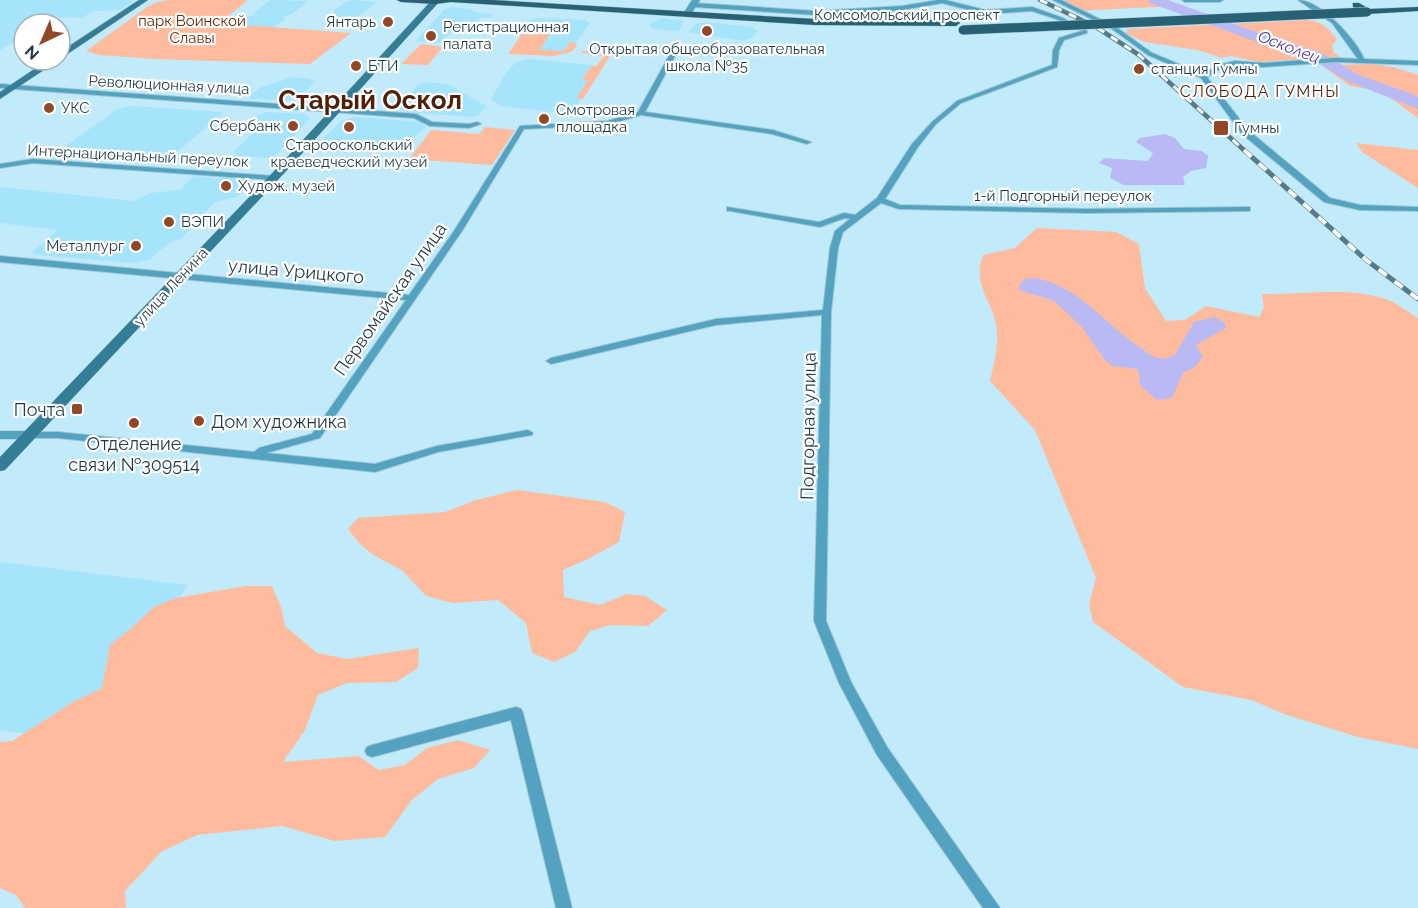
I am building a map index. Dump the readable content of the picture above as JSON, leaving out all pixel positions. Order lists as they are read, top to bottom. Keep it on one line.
{"streets":{"main road":["Комсомольский проспект","улица Ленина"],"street":["Революционная улица","Интернациональный переулок","1-й Подгорный переулок","улица Урицкого","Первомайская улица","Подгорная улица"]},"crossings":[["Комсомольский проспект","улица Ленина"],["Революционная улица","улица Ленина"],["Интернациональный переулок","улица Ленина"],["1-й Подгорный переулок","Подгорная улица"],["улица Урицкого","улица Ленина"],["улица Урицкого","Первомайская улица"]],"districts":["СЛОБОДА ГУМНЫ","Старый Оскол"],"water":["Осколец"],"parks":["парк Воинской Славы"],"places":{"other":["Янтарь","Открытая общеобразовательная школа №35","Регистрационная палата","БТИ","станция Гумны","УКС","Смотровая площадка","Сбербанк","Старооскольский краеведческий музей","Худож. музей","ВЭПИ","Металлург","Дом художника","Отделение связи №309514"],"transit":["Гумны","Почта"]},"north":"bottom left"}
